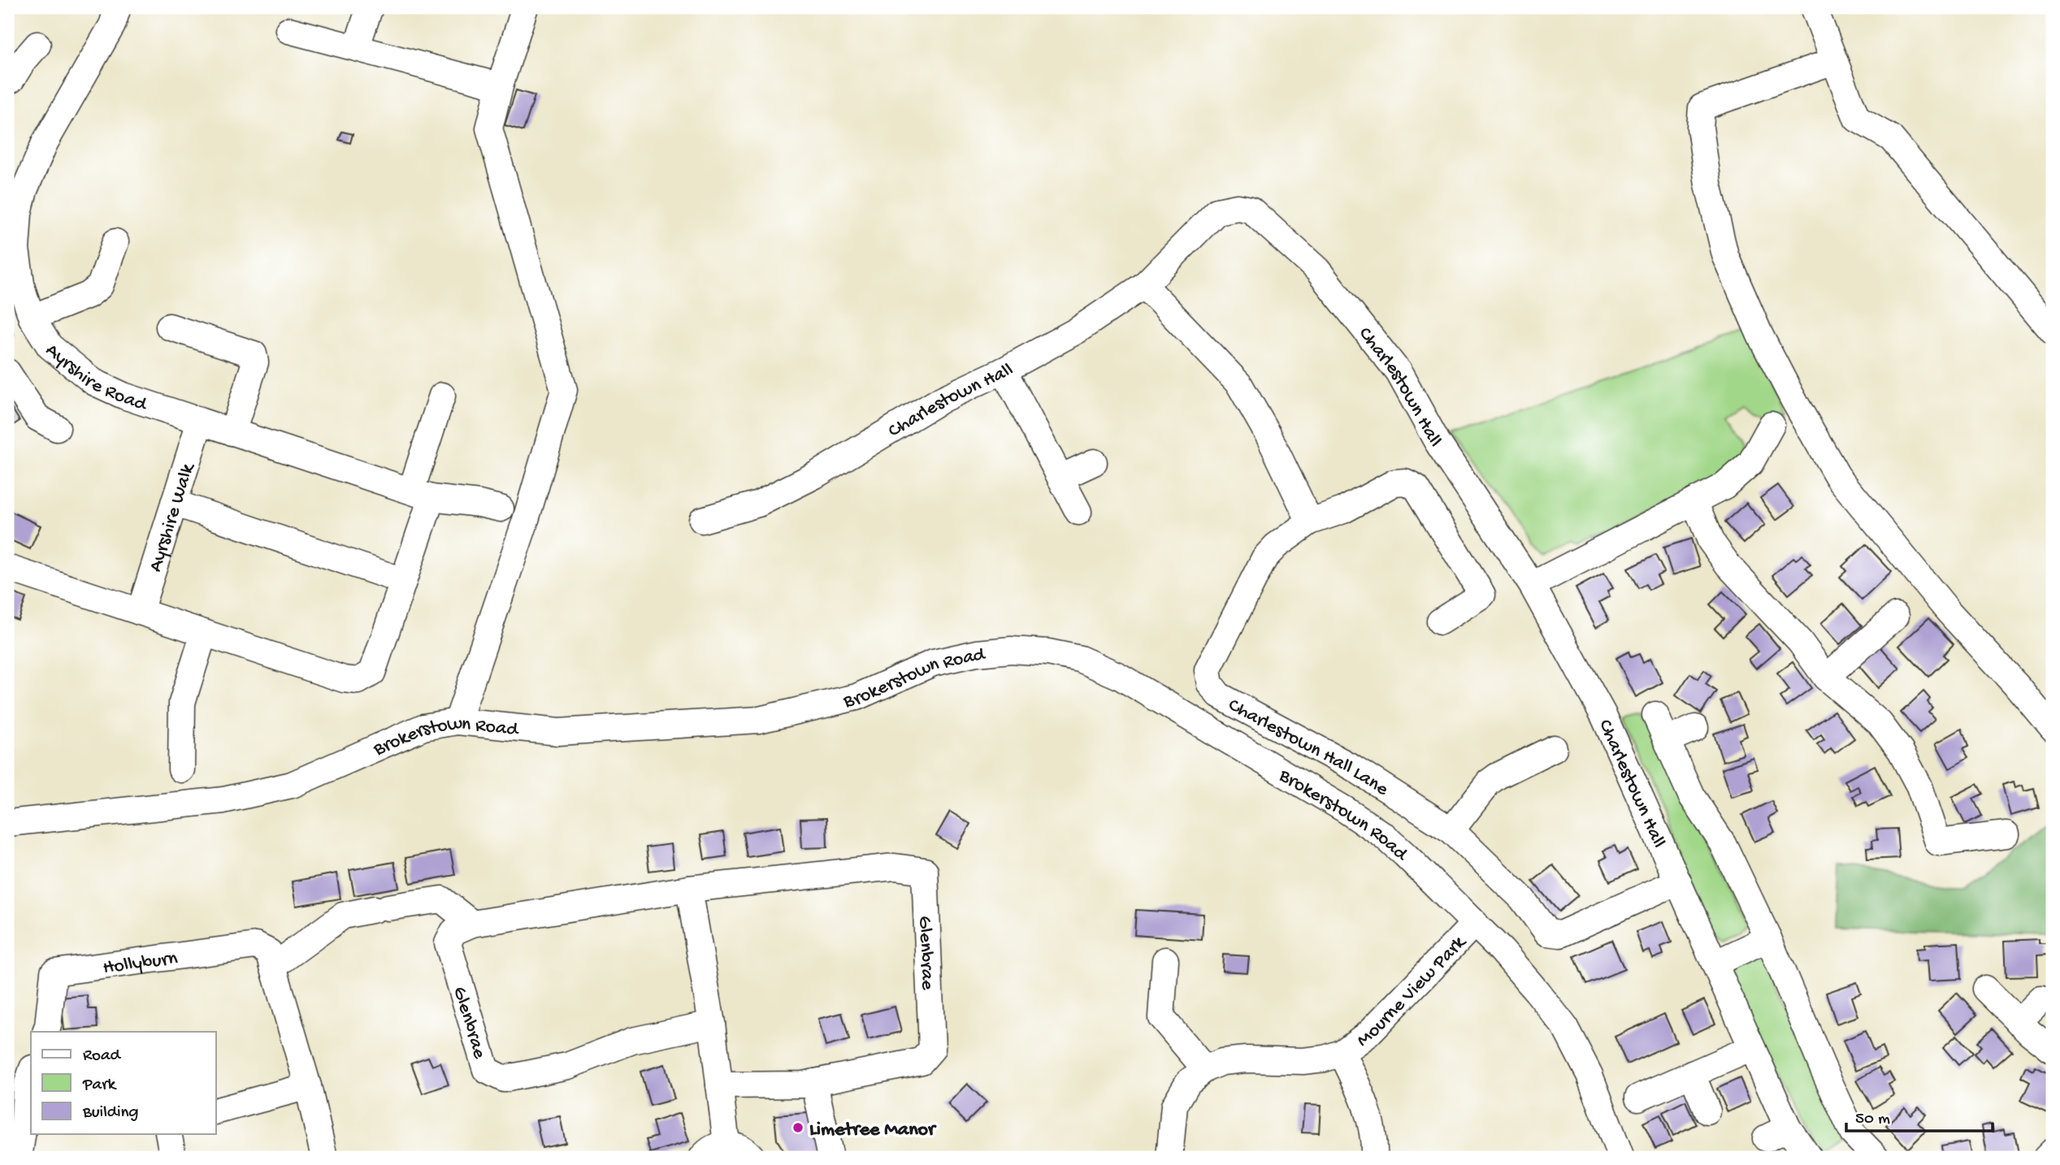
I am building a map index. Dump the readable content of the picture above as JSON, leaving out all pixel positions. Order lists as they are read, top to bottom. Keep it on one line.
{"streets":{"street":["Ayrshire Road","Charlestown Hall","Ayrshire Walk","Brokerstown Road","Charlestown Hall Lane","Glenbrae","Hollyburn","Mourne View Park"]},"crossings":[["Ayrshire Road","Ayrshire Walk"],["Charlestown Hall","Charlestown Hall Lane"],["Brokerstown Road","Mourne View Park"]],"places":["Limetree Manor"],"legend":["Road","Park","Building"],"scale_bar":"50 m"}
